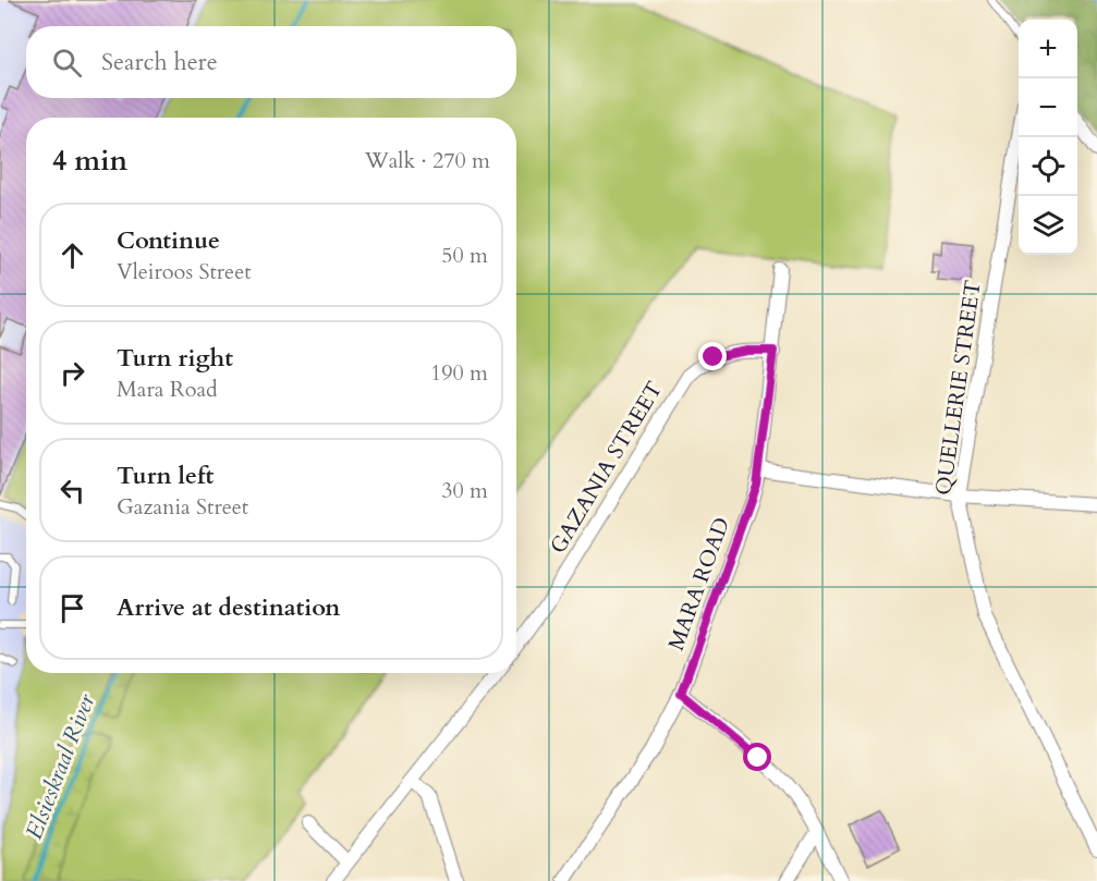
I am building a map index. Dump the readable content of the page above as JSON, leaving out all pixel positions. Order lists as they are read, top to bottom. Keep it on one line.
{"streets":{"street":["QUELLERIE STREET","GAZANIA STREET","MARA ROAD"]},"crossings":[["GAZANIA STREET","MARA ROAD"]],"water":["Elsieskraal River"],"page":{"map_buttons":["+","−"],"search":"Search here","heading":["4 min","Walk · 270 m"],"list":[["Continue","Vleiroos Street","50 m"],["Turn right","Mara Road","190 m"],["Turn left","Gazania Street","30 m"],"Arrive at destination"]}}
